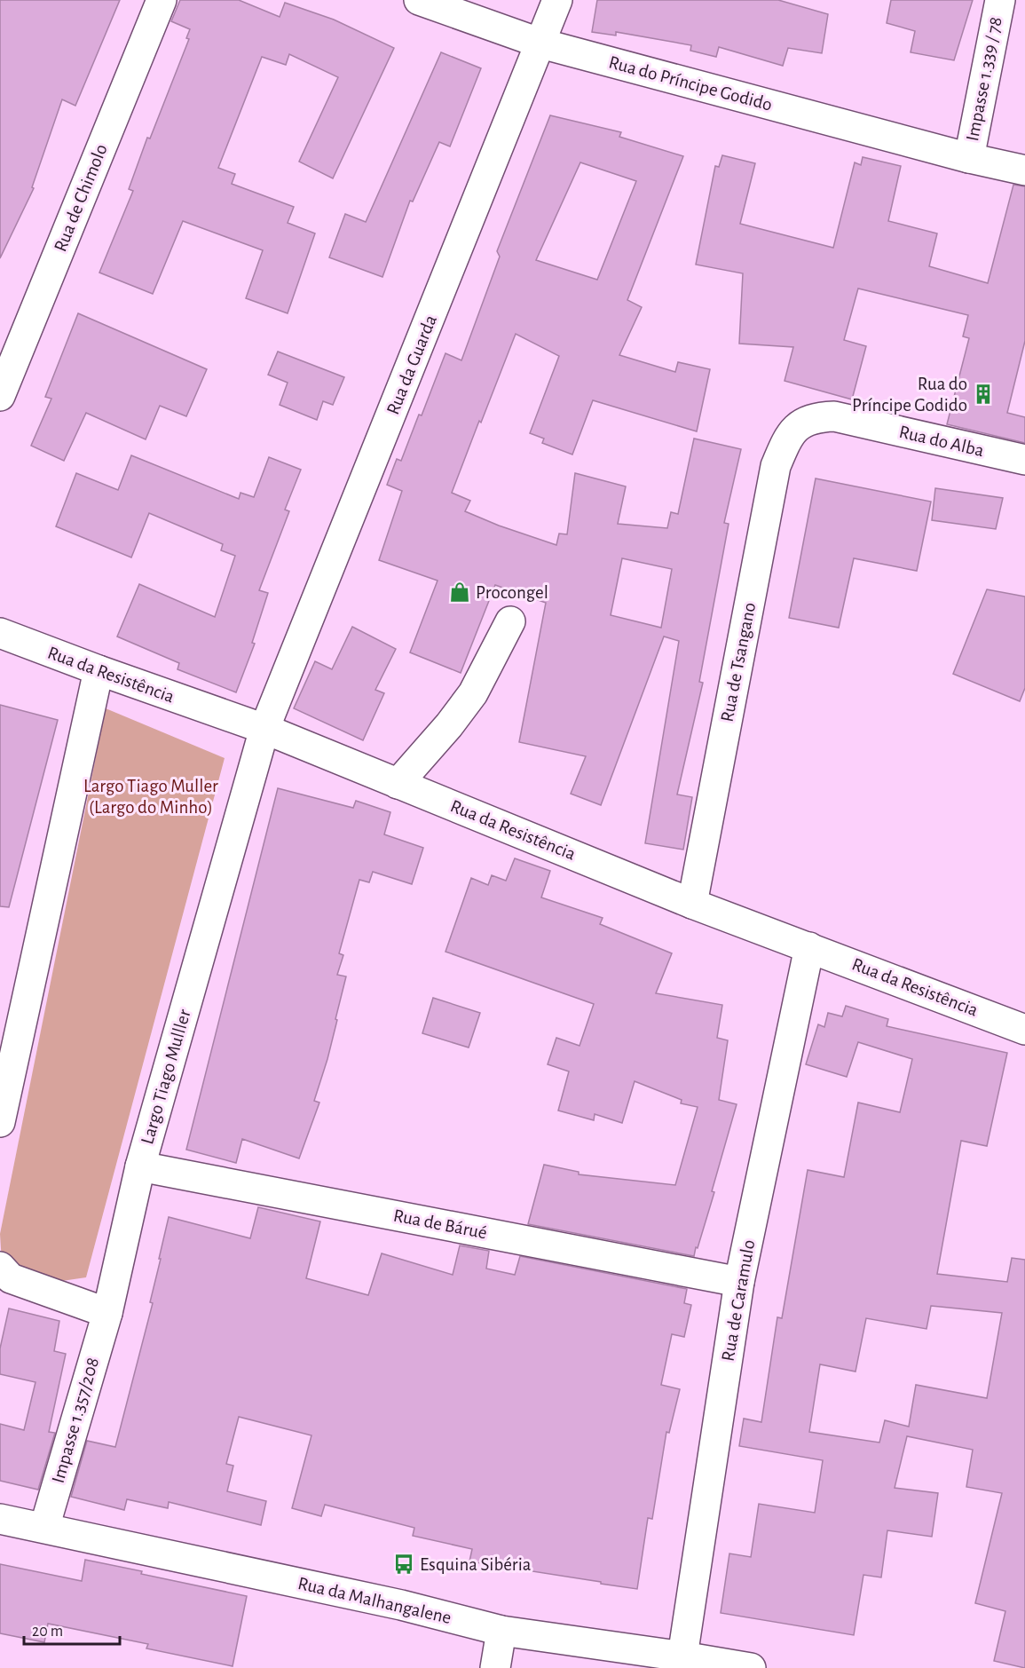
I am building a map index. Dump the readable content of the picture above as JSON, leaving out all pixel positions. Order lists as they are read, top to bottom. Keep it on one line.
{"streets":{"street":["Impasse 1.339 / 78","Rua do Príncipe Godido","Rua de Chimolo","Rua da Guarda","Rua do Alba","Rua de Tsangano","Rua da Resistência","Largo Tiago Mulller","Rua de Bárué","Rua de Caramulo","Impasse 1.357/208","Rua da Malhangalene"]},"crossings":[["Impasse 1.339 / 78","Rua do Príncipe Godido"],["Rua do Príncipe Godido","Rua da Guarda"],["Rua da Guarda","Rua da Resistência"],["Rua da Guarda","Largo Tiago Mulller"],["Rua do Alba","Rua de Tsangano"],["Rua de Tsangano","Rua da Resistência"],["Rua da Resistência","Largo Tiago Mulller"],["Rua da Resistência","Rua de Caramulo"],["Largo Tiago Mulller","Rua de Bárué"],["Largo Tiago Mulller","Impasse 1.357/208"],["Rua de Bárué","Rua de Caramulo"],["Rua de Caramulo","Rua da Malhangalene"],["Impasse 1.357/208","Rua da Malhangalene"]],"parks":["Largo Tiago Muller (Largo do Minho)"],"places":{"building":["Rua do Príncipe Godido"],"shop":["Procongel"],"bus stop":["Esquina Sibéria"]},"scale_bar":"20 m"}
